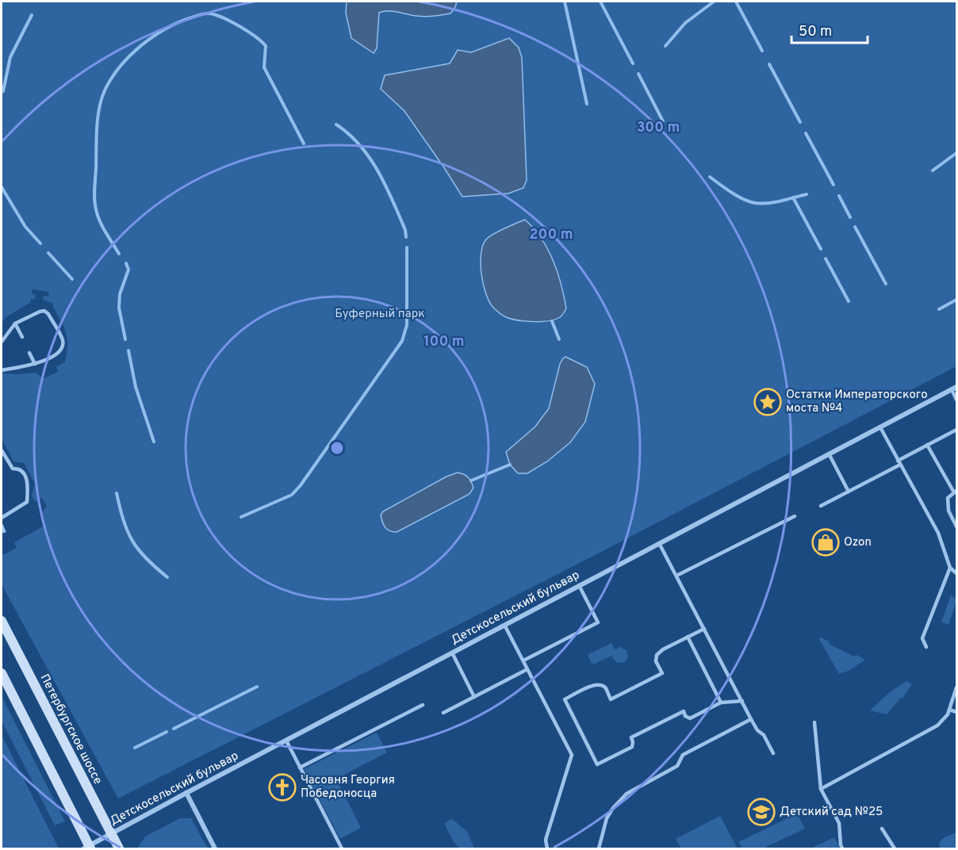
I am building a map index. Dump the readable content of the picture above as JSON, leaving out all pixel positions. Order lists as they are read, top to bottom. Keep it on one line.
{"streets":{"main road":["Петербургское шоссе"],"street":["Детскосельский бульвар"]},"crossings":[["Детскосельский бульвар","Петербургское шоссе"]],"parks":["Буферный парк"],"places":{"place":["Остатки Императорского моста №4"],"shop":["Ozon"],"church":["Часовня Георгия Победоносца"],"school or university":["Детский сад №25"]},"scale_bar":"50 m","rings":["300 m","200 m","100 m"]}
